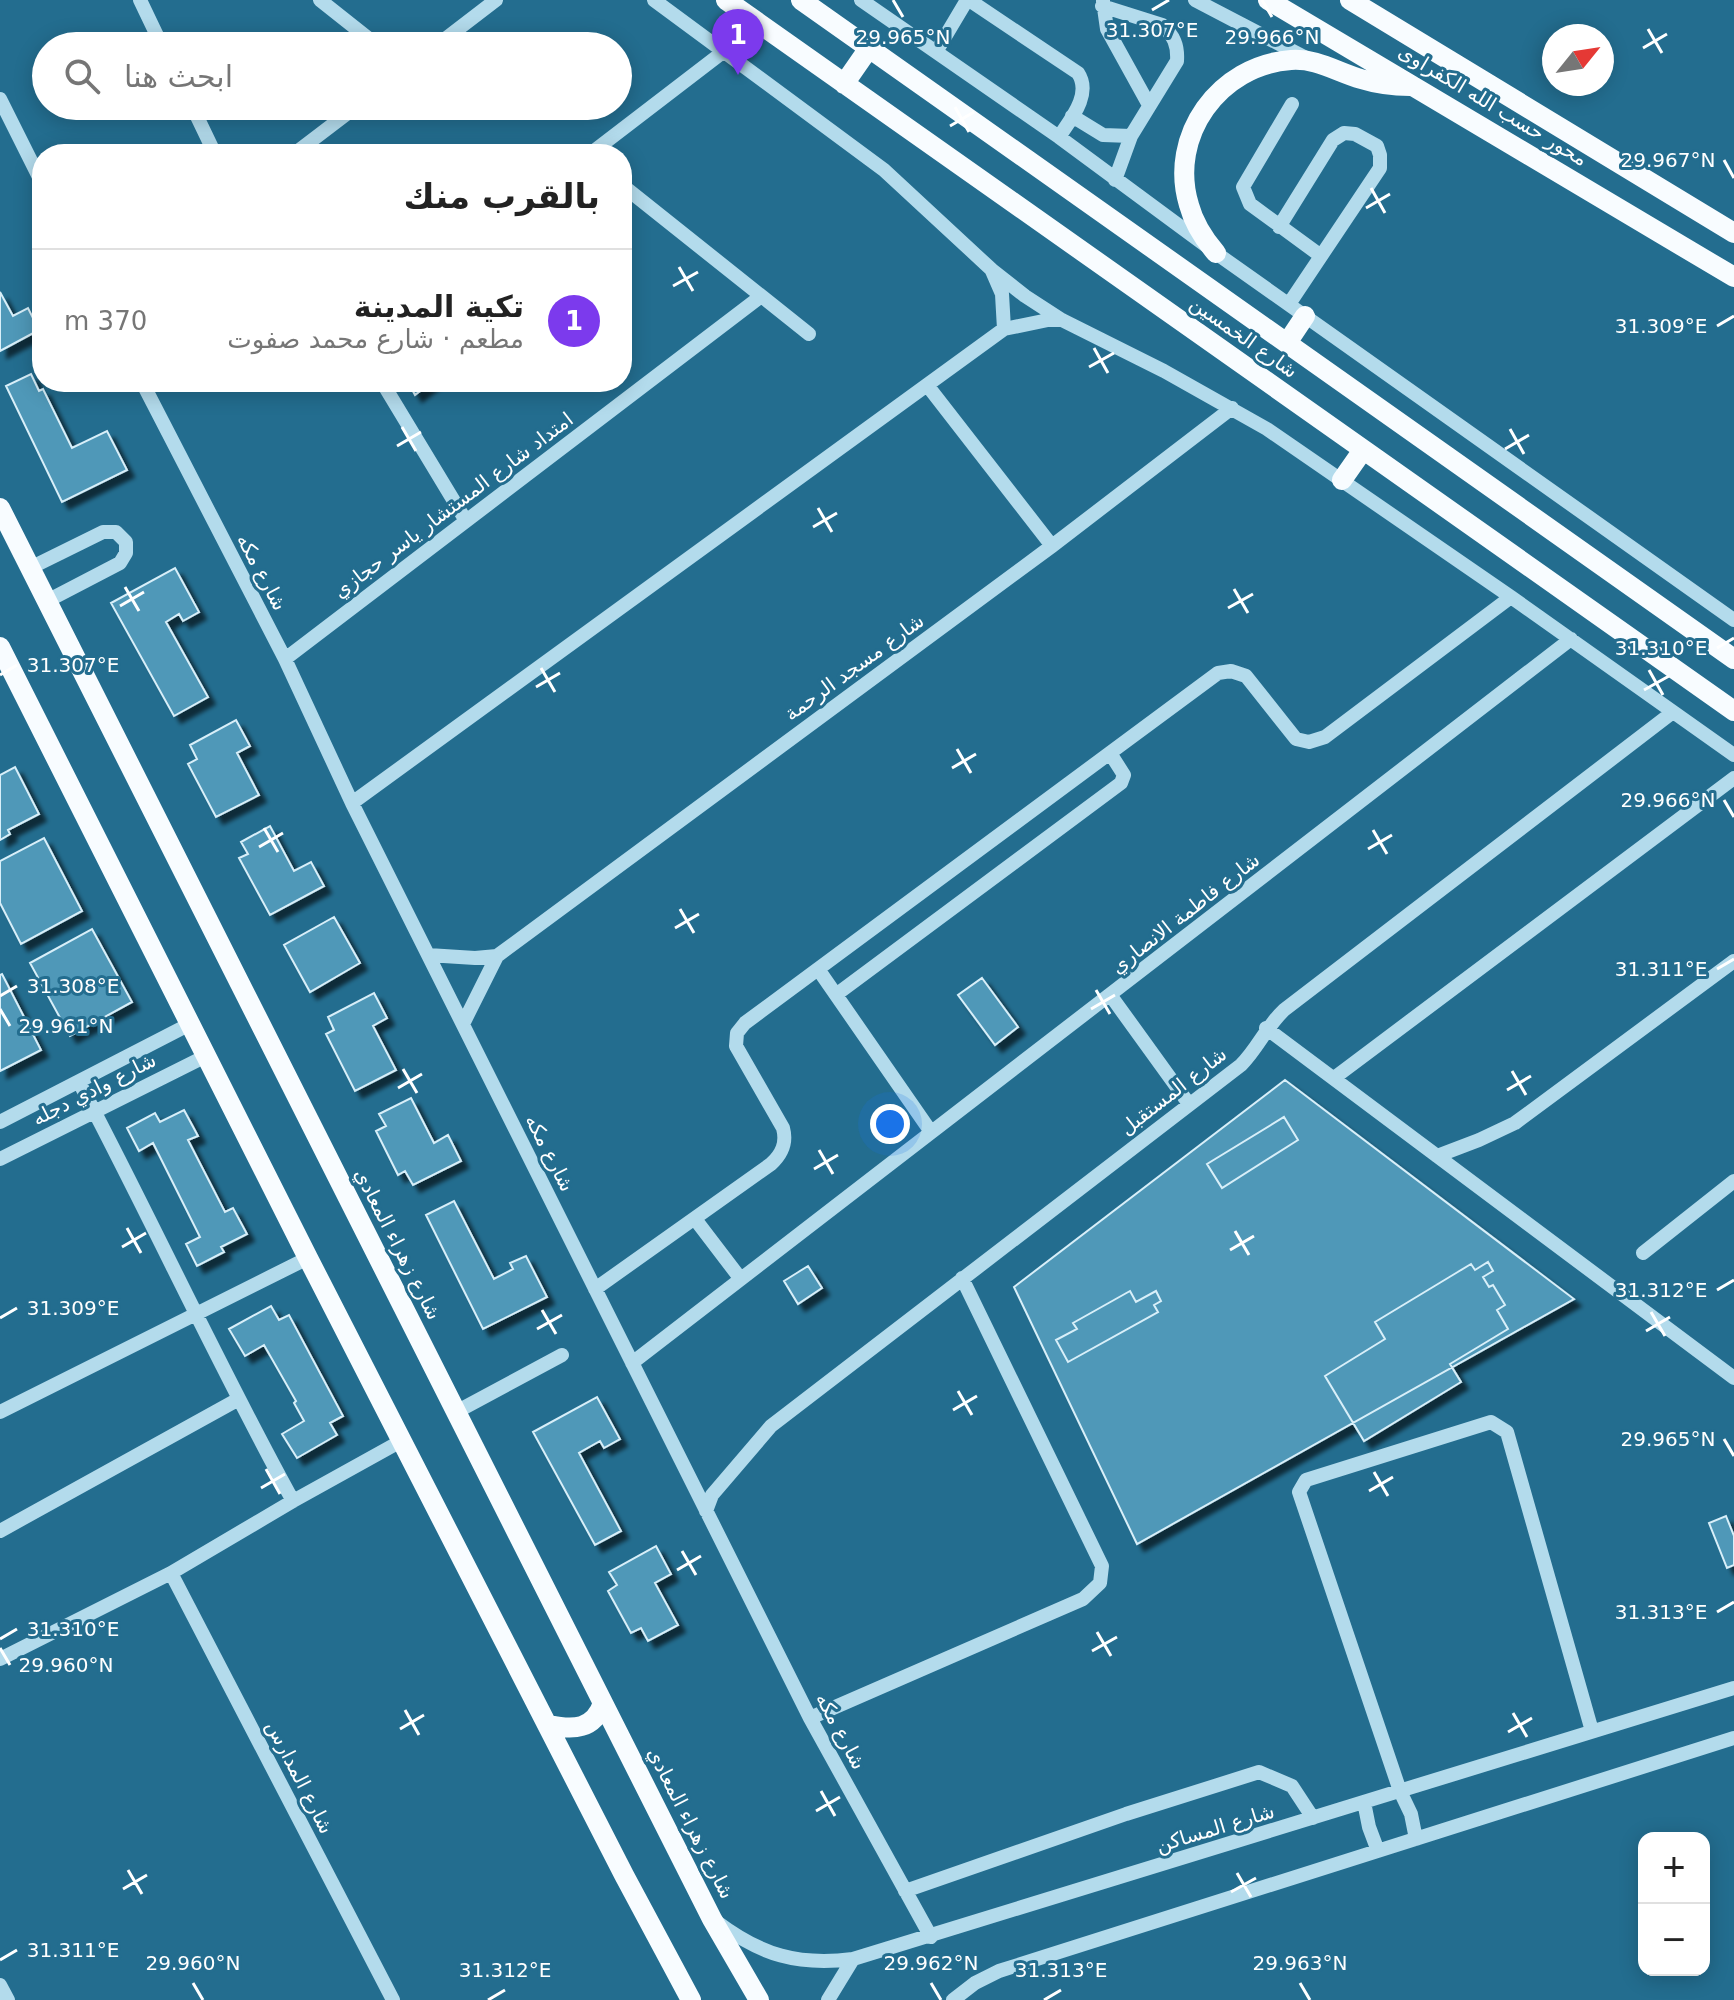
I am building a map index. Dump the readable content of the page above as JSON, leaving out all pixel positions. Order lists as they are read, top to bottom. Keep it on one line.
{"streets":{"main road":["محور حسب الله الكفراوى","شارع الخمسين","شارع زهراء المعادي"],"street":["امتداد شارع المستشار ياسر حجازي","شارع مكه","شارع مسجد الرحمة","شارع فاطمة الانصاري","شارع وادي دجله","شارع المستقبل","شارع المدارس","شارع المساكن"]},"crossings":[["امتداد شارع المستشار ياسر حجازي","شارع مكه"],["شارع مكه","شارع مسجد الرحمة"],["شارع مكه","شارع فاطمة الانصاري"],["شارع مكه","شارع المستقبل"],["شارع مكه","شارع المساكن"],["شارع زهراء المعادي","شارع المساكن"]],"north":"top right","page":{"pins":"1","search":"ابحث هنا","heading":"بالقرب منك","list":[{"mark":"1","name":"تكية المدينة","note":"مطعم · شارع محمد صفوت","value":"370 m"}],"map_buttons":["+","−"]},"coordinates":["31.307°E","29.965°N","29.966°N","29.967°N","31.309°E","31.310°E","31.311°E","31.308°E","29.961°N","31.312°E","31.313°E","29.960°N","29.962°N","29.963°N"]}
